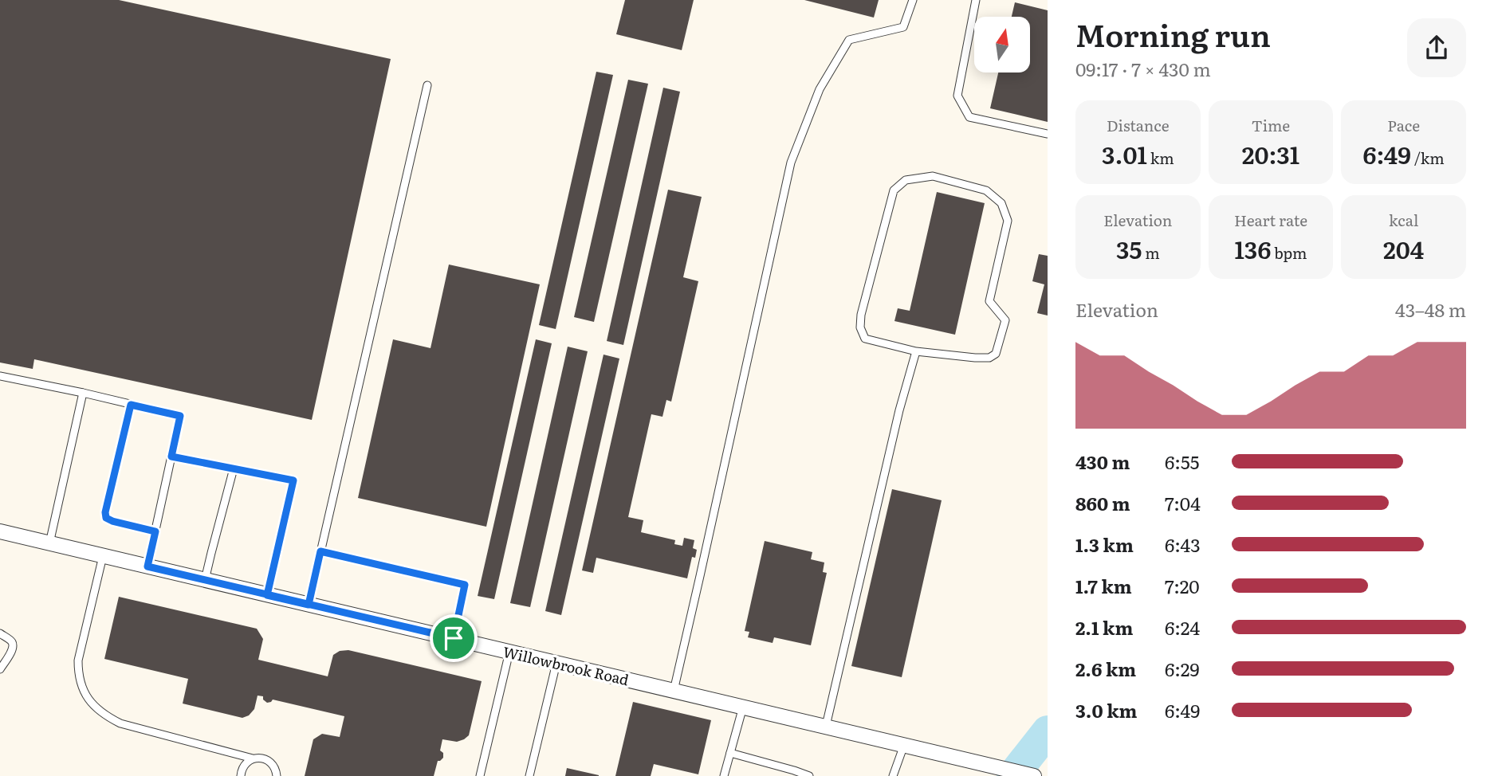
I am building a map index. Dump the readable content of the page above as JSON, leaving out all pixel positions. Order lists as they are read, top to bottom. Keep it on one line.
{"streets":{"street":["Willowbrook Road"]},"north":"top","page":{"heading":["Morning run","09:17 · 7 × 430 m"],"stats":[["Distance","3.01 km"],["Time","20:31"],["Pace","6:49 /km"],["Elevation","35 m"],["Heart rate","136 bpm"],["kcal","204"]],"chart":["Elevation","43–48 m"],"list":[{"name":"430 m","note":"6:55"},{"name":"860 m","note":"7:04"},{"name":"1.3 km","note":"6:43"},{"name":"1.7 km","note":"7:20"},{"name":"2.1 km","note":"6:24"},{"name":"2.6 km","note":"6:29"},{"name":"3.0 km","note":"6:49"}]}}
